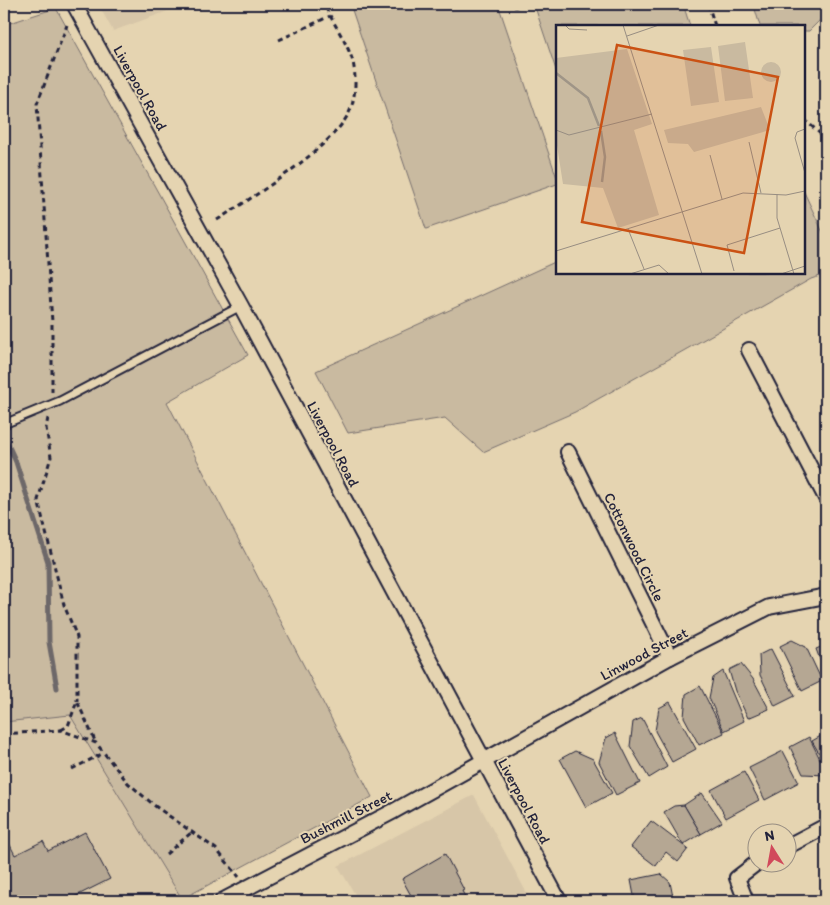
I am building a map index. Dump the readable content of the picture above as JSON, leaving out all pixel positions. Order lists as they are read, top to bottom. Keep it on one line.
{"streets":{"street":["Liverpool Road","Cottonwood Circle","Linwood Street","Bushmill Street"]},"crossings":[["Liverpool Road","Linwood Street"],["Liverpool Road","Bushmill Street"],["Cottonwood Circle","Linwood Street"],["Linwood Street","Bushmill Street"]],"north":"top"}
